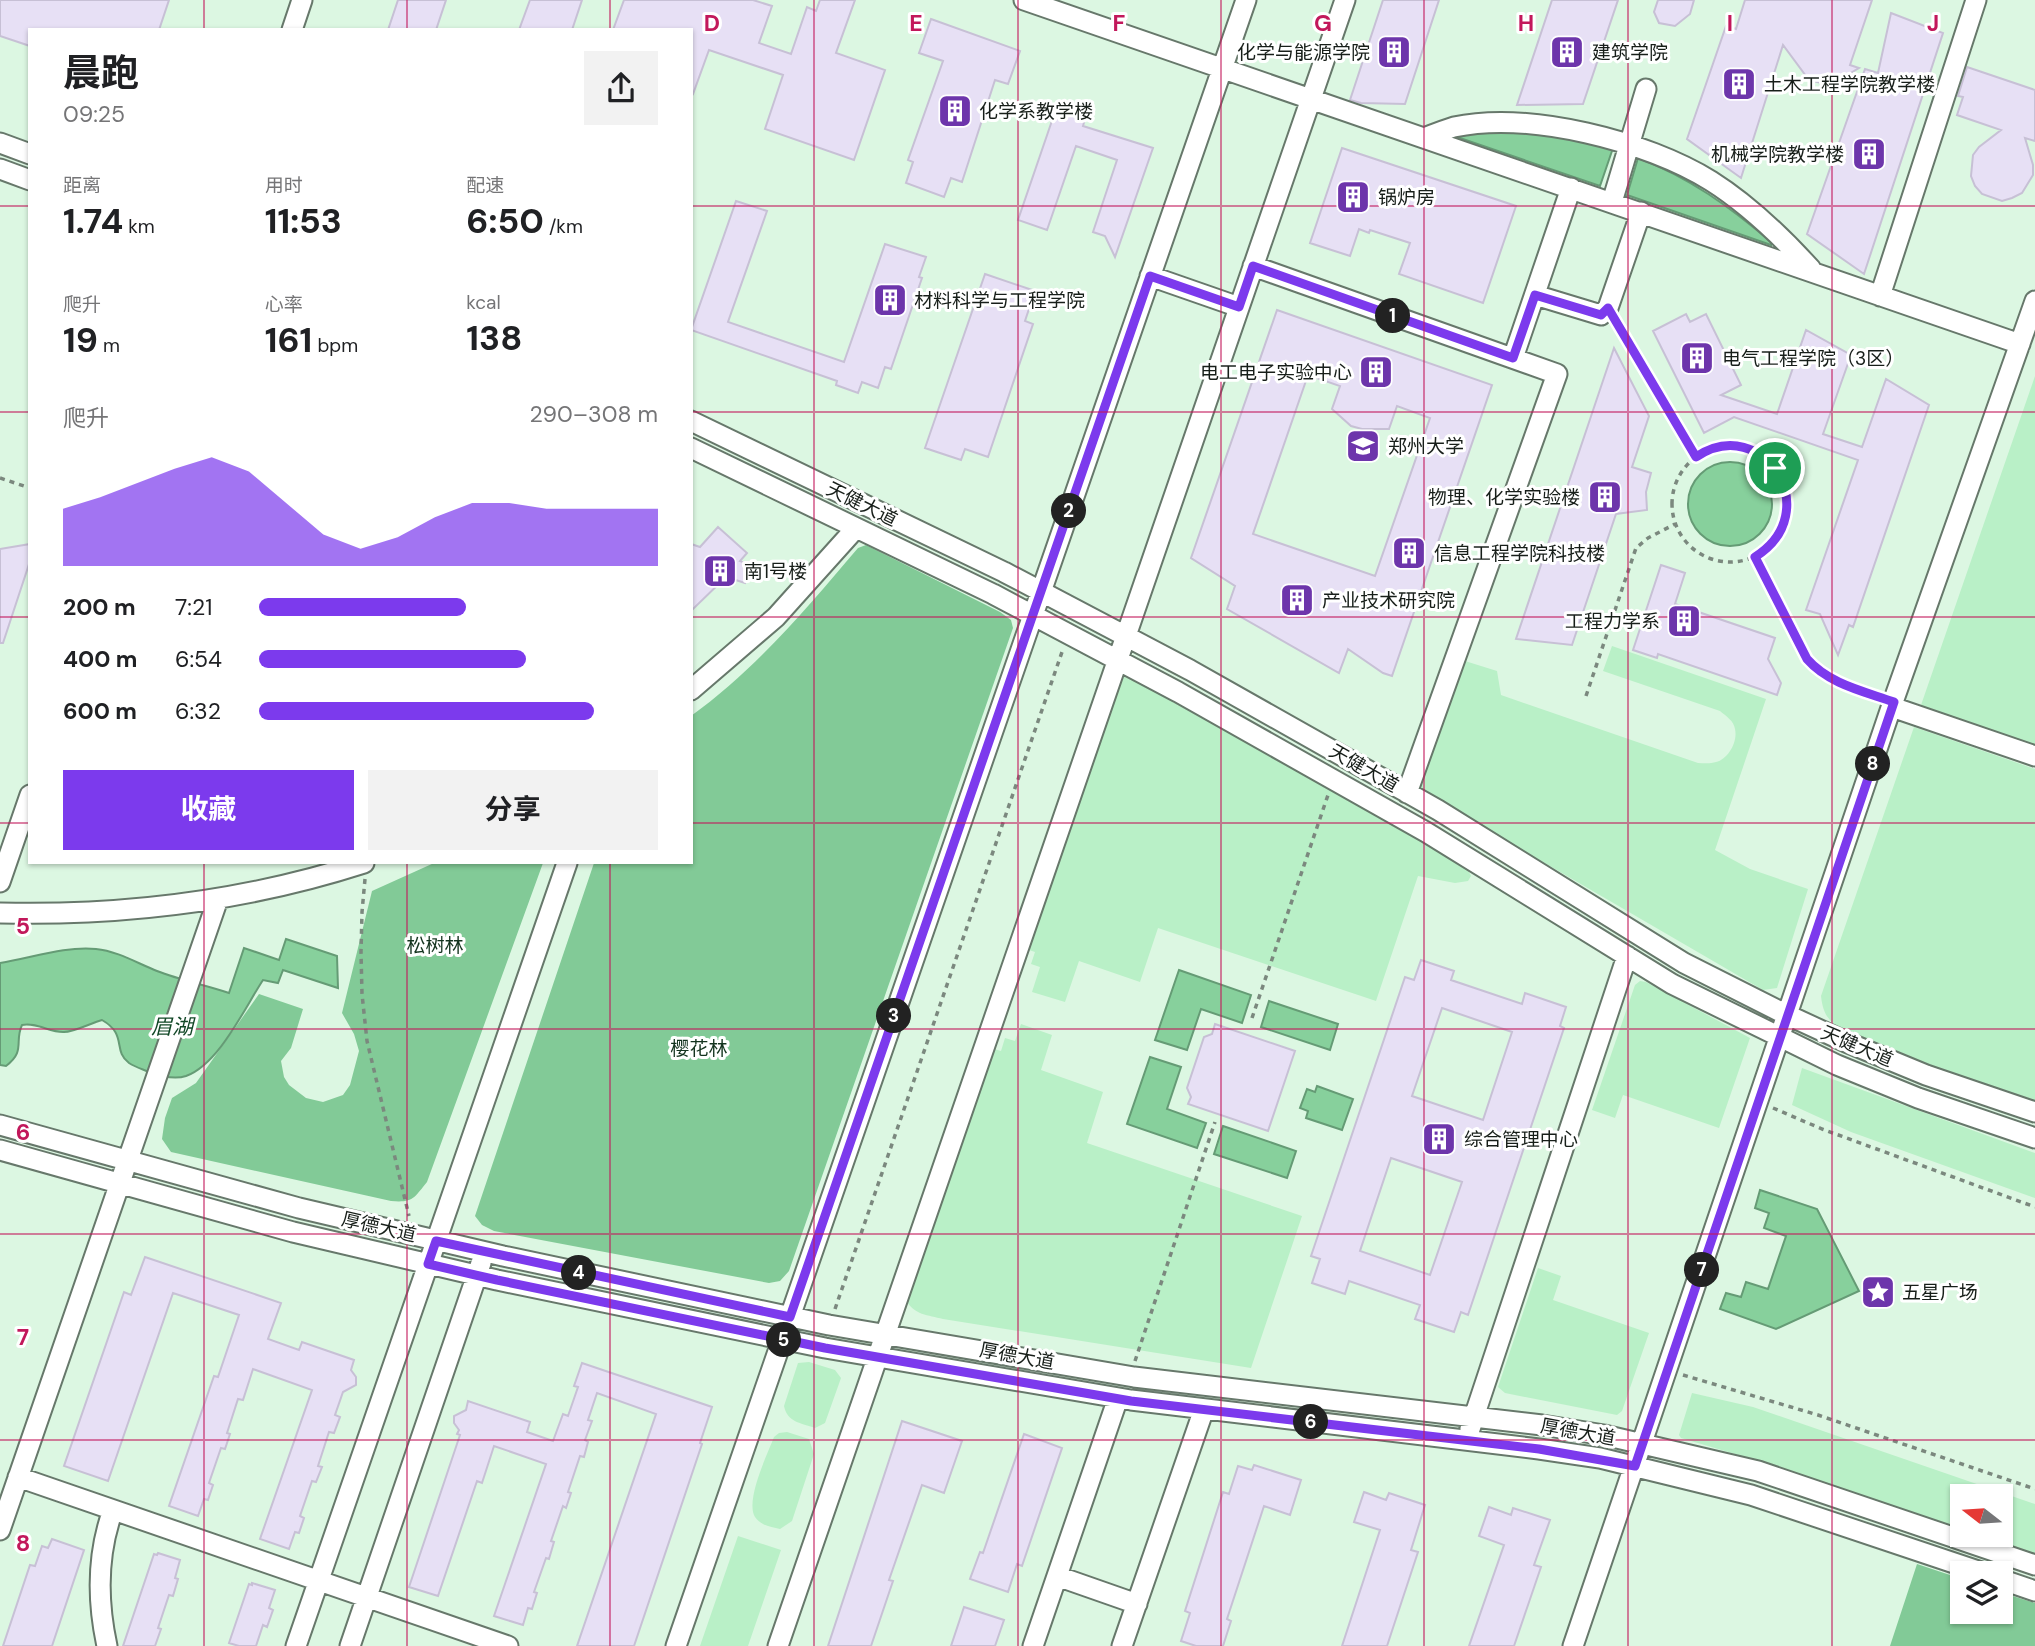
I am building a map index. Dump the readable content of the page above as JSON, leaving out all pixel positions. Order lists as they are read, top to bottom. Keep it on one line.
{"streets":{"lane":["天健大道","厚德大道"]},"water":["眉湖"],"parks":["松树林","樱花林"],"places":{"building":["化学与能源学院","建筑学院","土木工程学院教学楼","化学系教学楼","机械学院教学楼","锅炉房","材料科学与工程学院","电气工程学院（3区）","电工电子实验中心","物理、化学实验楼","信息工程学院科技楼","南1号楼","产业技术研究院","工程力学系","综合管理中心"],"school or university":["郑州大学"],"place":["五星广场"]},"north":"left","page":{"heading":["晨跑","09:25"],"stats":[["距离","1.74 km"],["用时","11:53"],["配速","6:50 /km"],["爬升","19 m"],["心率","161 bpm"],["kcal","138"]],"pins":["1","2","8","3","7","4","5","6"],"chart":["爬升","290–308 m"],"list":[{"name":"200 m","note":"7:21"},{"name":"400 m","note":"6:54"},{"name":"600 m","note":"6:32"}],"buttons":["收藏","分享"]},"grid":{"columns":["D","E","F","G","H","I","J"],"rows":["5","6","7","8"]}}
